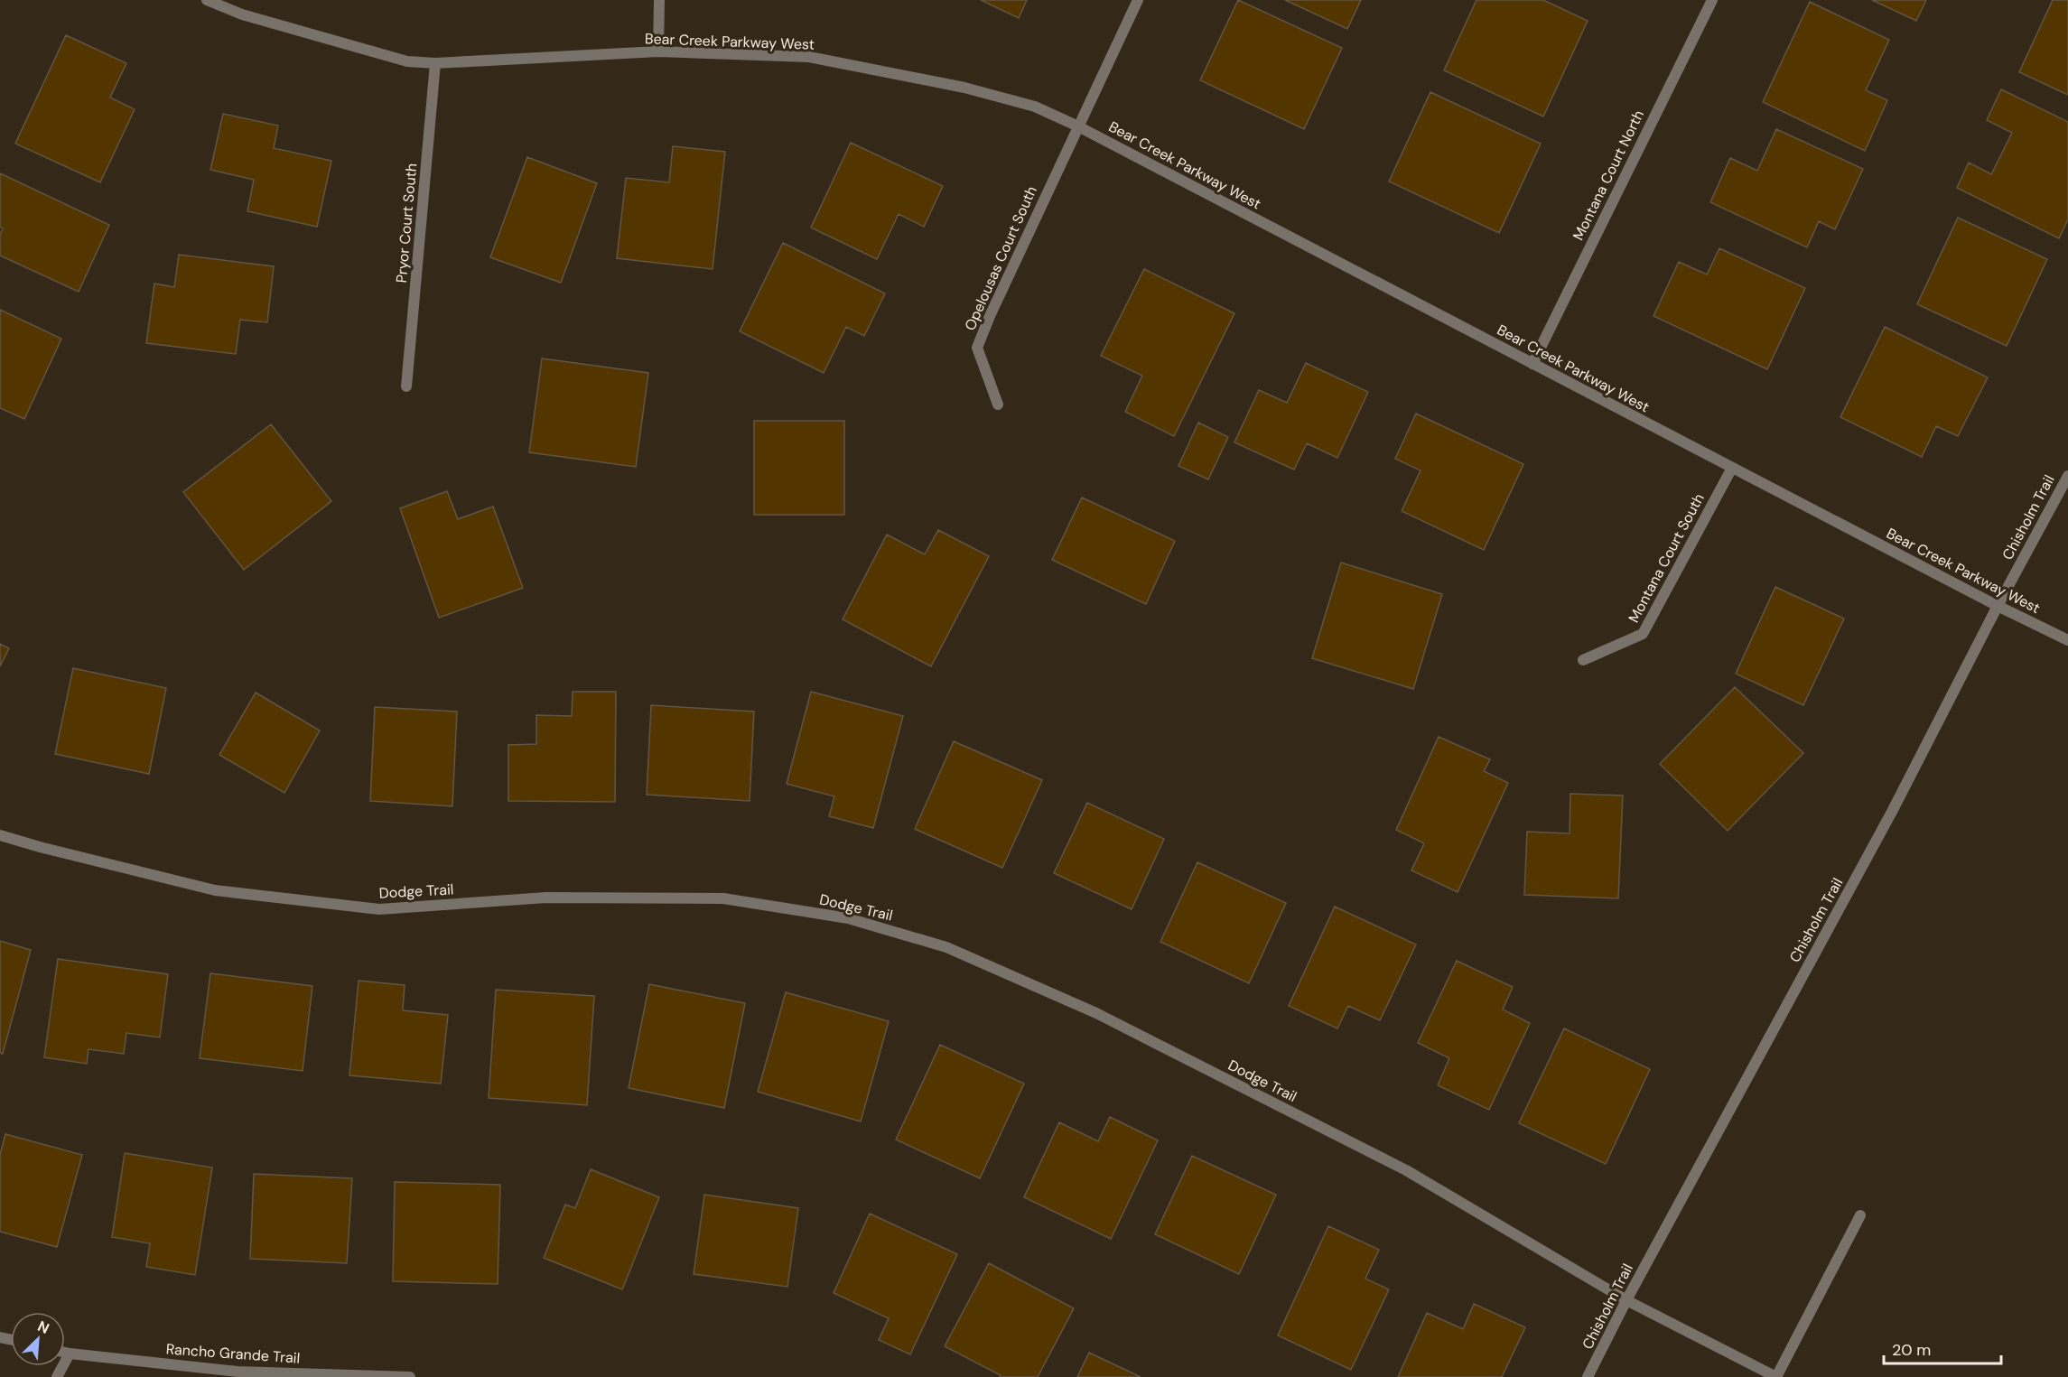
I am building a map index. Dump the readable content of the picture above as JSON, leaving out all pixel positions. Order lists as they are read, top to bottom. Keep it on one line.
{"streets":{"street":["Bear Creek Parkway West","Montana Court North","Pryor Court South","Opelousas Court South","Chisholm Trail","Montana Court South","Dodge Trail","Rancho Grande Trail"]},"crossings":[["Bear Creek Parkway West","Montana Court North"],["Bear Creek Parkway West","Pryor Court South"],["Bear Creek Parkway West","Opelousas Court South"],["Bear Creek Parkway West","Chisholm Trail"],["Bear Creek Parkway West","Montana Court South"],["Chisholm Trail","Dodge Trail"]],"scale_bar":"20 m","north":"top right"}
